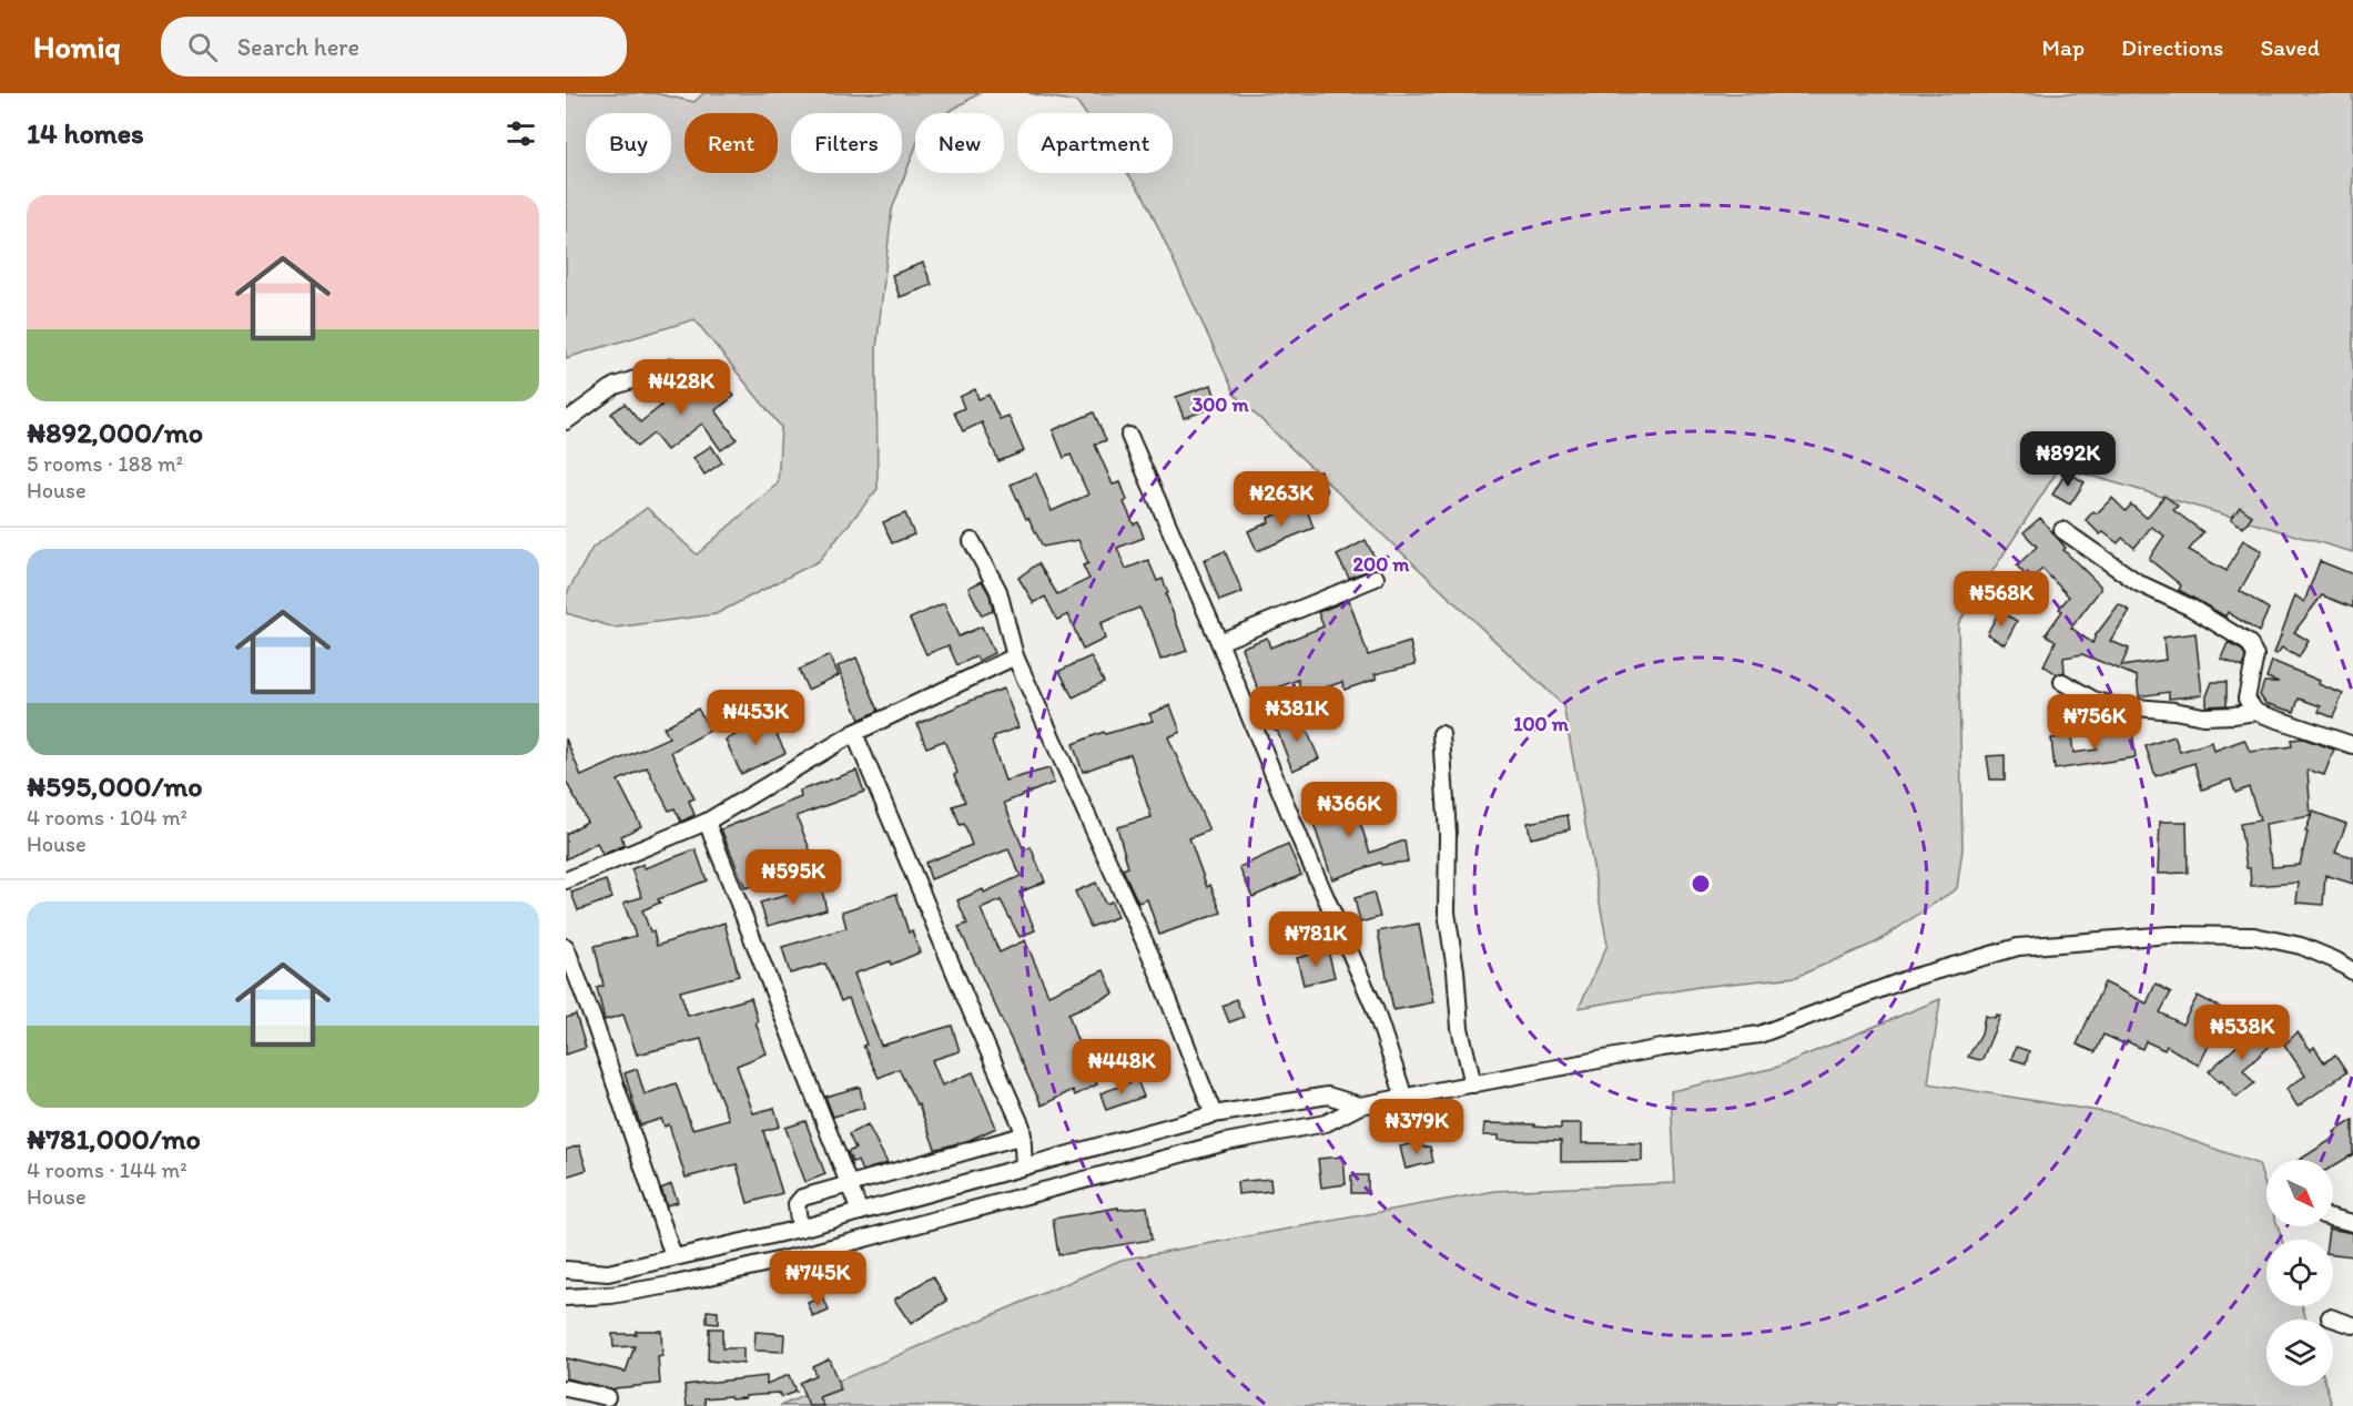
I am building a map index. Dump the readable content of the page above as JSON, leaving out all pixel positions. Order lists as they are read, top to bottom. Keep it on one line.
{"north":"bottom right","page":{"header":"Homiq","search":"Search here","nav":["Map","Directions","Saved"],"heading":"14 homes","chip":["Buy","Rent","Filters","New","Apartment"],"list":[{"name":"₦892,000/mo","note":"5 rooms · 188 m² · House"},{"name":"₦595,000/mo","note":"4 rooms · 104 m² · House"},{"name":"₦781,000/mo","note":"4 rooms · 144 m² · House"}],"price":["₦428K","₦892K","₦263K","₦568K","₦381K","₦453K","₦756K","₦366K","₦595K","₦781K","₦538K","₦448K","₦379K","₦745K"]},"rings":["300 m","200 m","100 m"]}
